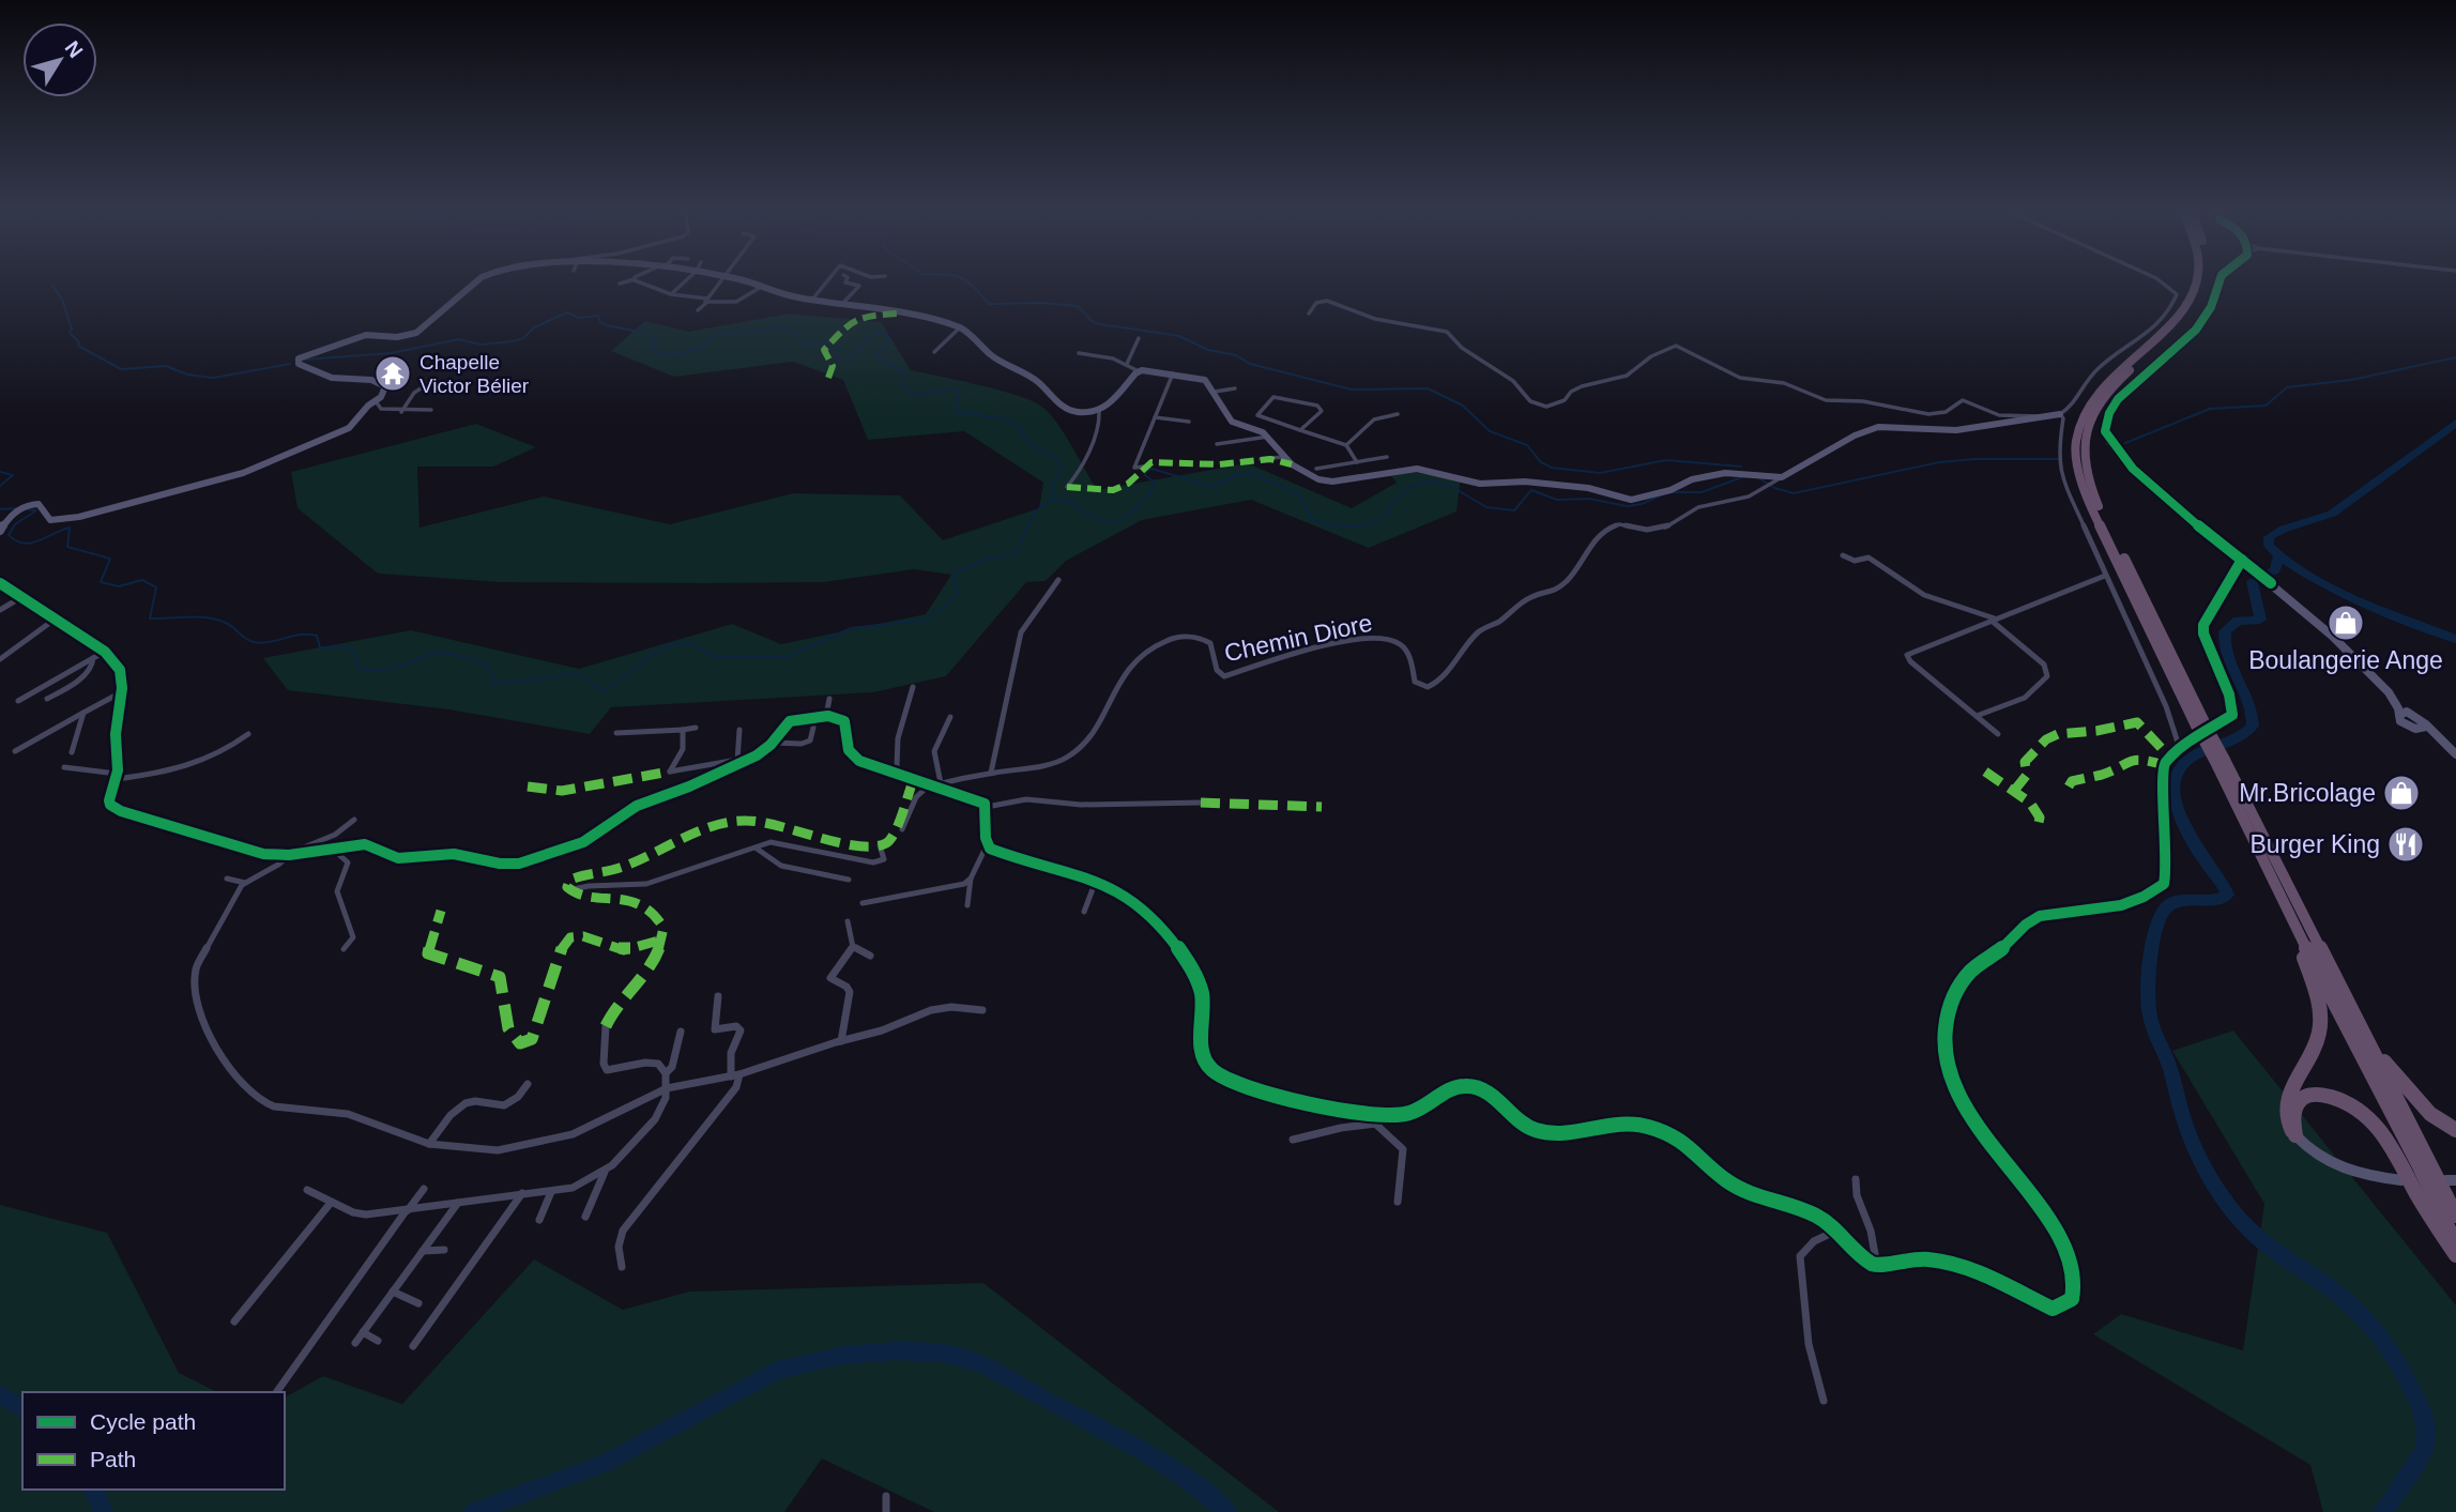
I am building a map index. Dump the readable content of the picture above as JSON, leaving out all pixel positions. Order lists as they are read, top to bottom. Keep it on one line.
{"streets":{"street":["Chemin Diore"]},"places":{"temple":["Chapelle Victor Bélier"],"shop":["Boulangerie Ange","Mr.Bricolage"],"restaurant":["Burger King"]},"legend":["Cycle path","Path"],"north":"top right"}
